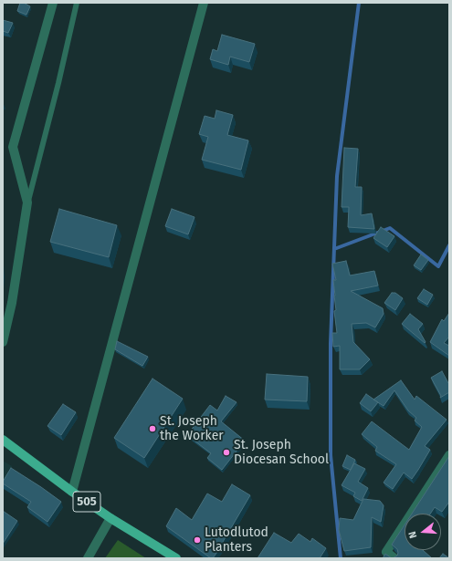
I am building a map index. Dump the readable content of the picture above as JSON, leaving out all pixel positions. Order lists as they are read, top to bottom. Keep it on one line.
{"streets":{"main road":["505"]},"places":["St. Joseph the Worker","St. Joseph Diocesan School","Lutodlutod Planters"],"north":"left"}
